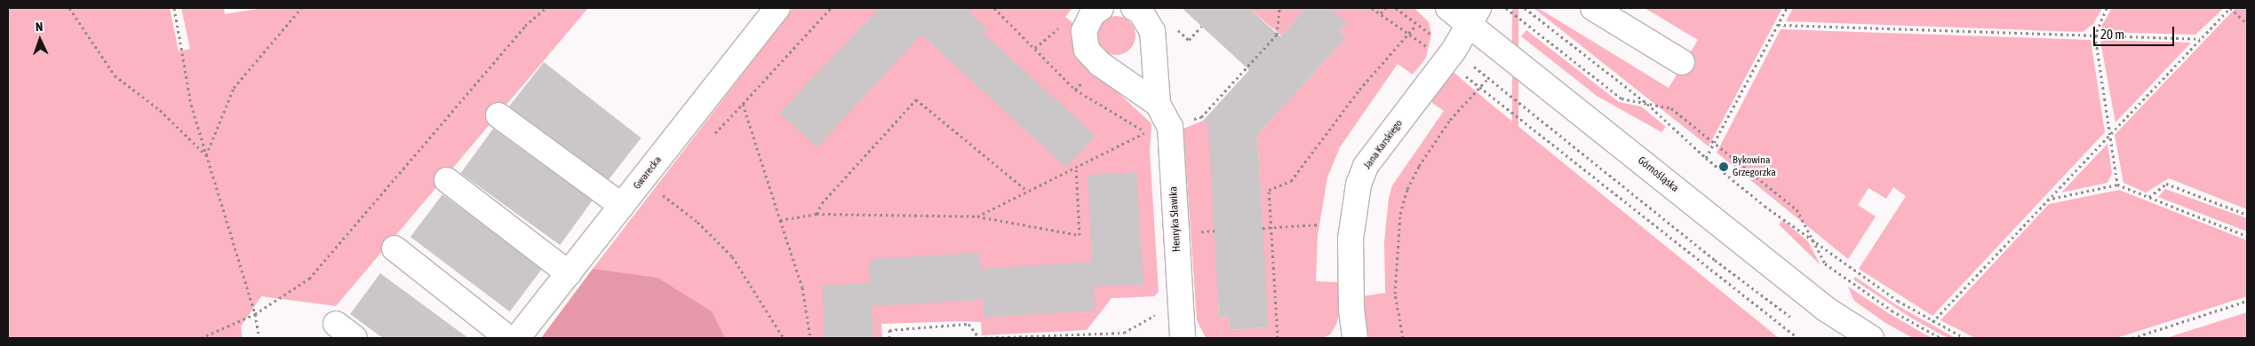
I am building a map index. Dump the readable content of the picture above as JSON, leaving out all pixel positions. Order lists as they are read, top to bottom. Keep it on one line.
{"streets":{"street":["Jana Karskiego","Gwarecka","Górnośląska","Henryka Sławika"]},"crossings":[["Jana Karskiego","Górnośląska"]],"places":["Bykowina Grzegorzka"],"scale_bar":"20 m","north":"top"}
